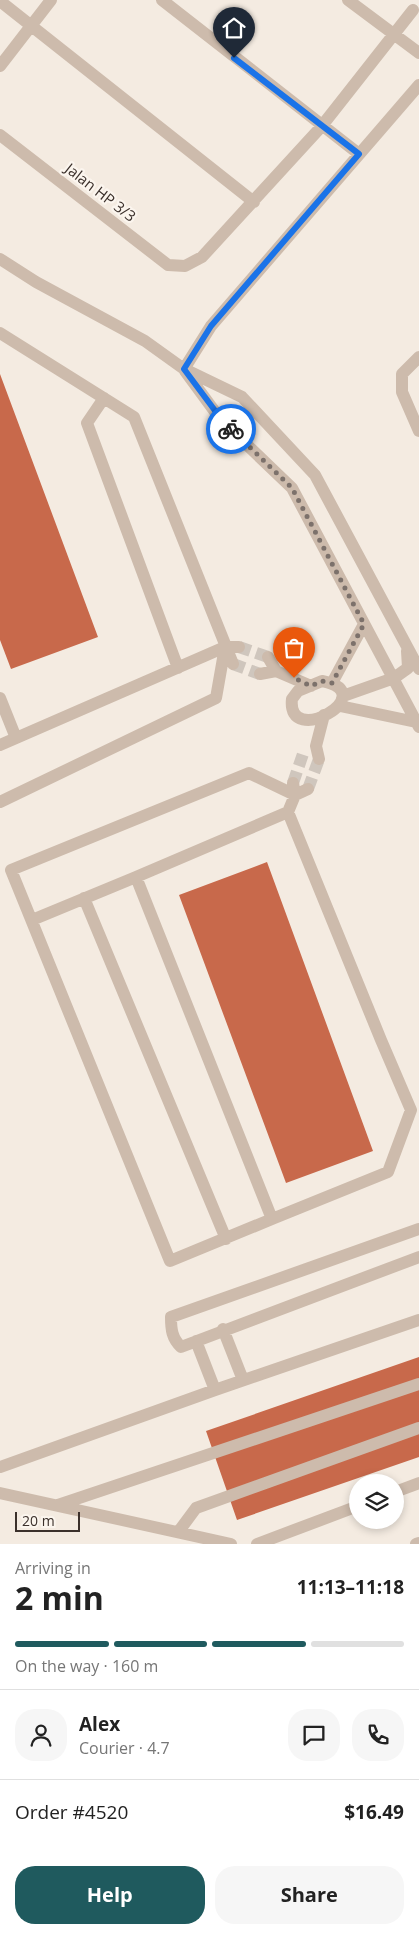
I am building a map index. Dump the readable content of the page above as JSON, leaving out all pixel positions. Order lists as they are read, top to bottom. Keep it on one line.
{"streets":{"street":["Jalan HP 3/3"]},"scale_bar":"20 m","page":{"scale":"20 m","heading":["2 min","Arriving in","11:13–11:18"],"panel":["Alex","Courier · 4.7","Order #4520","$16.49"],"bar":"On the way · 160 m","buttons":["Help","Share"]}}
